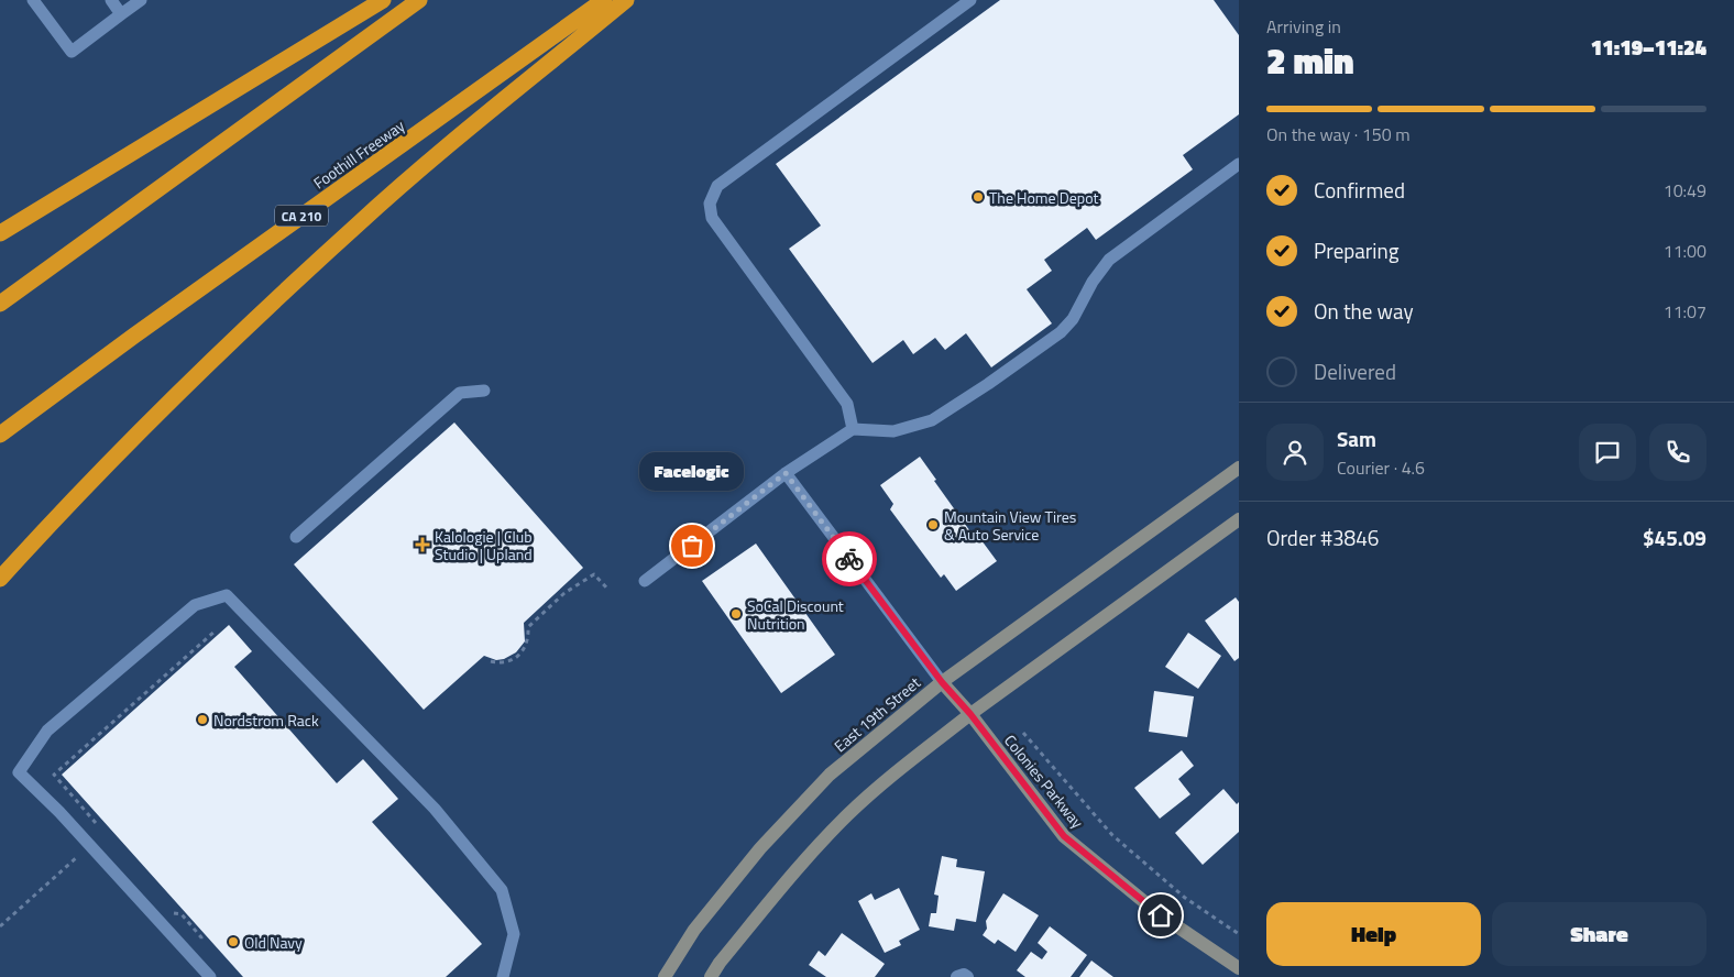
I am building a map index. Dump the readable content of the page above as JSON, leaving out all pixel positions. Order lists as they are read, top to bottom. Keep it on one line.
{"streets":{"highway":["Foothill Freeway","CA 210"],"main road":["East 19th Street","Colonies Parkway"]},"crossings":[["East 19th Street","Colonies Parkway"]],"places":{"other":["The Home Depot","Mountain View Tires & Auto Service","Facelogic","SoCal Discount Nutrition","Nordstrom Rack","Old Navy"],"health":["Kalologie | Club Studio | Upland"]},"page":{"heading":["2 min","Arriving in","11:19–11:24"],"panel":["Sam","Courier · 4.6","Order #3846","$45.09"],"bar":"On the way · 150 m","list":[["Confirmed","10:49"],["Preparing","11:00"],["On the way","11:07"],"Delivered"],"bubble":"Facelogic","buttons":["Help","Share"]}}
